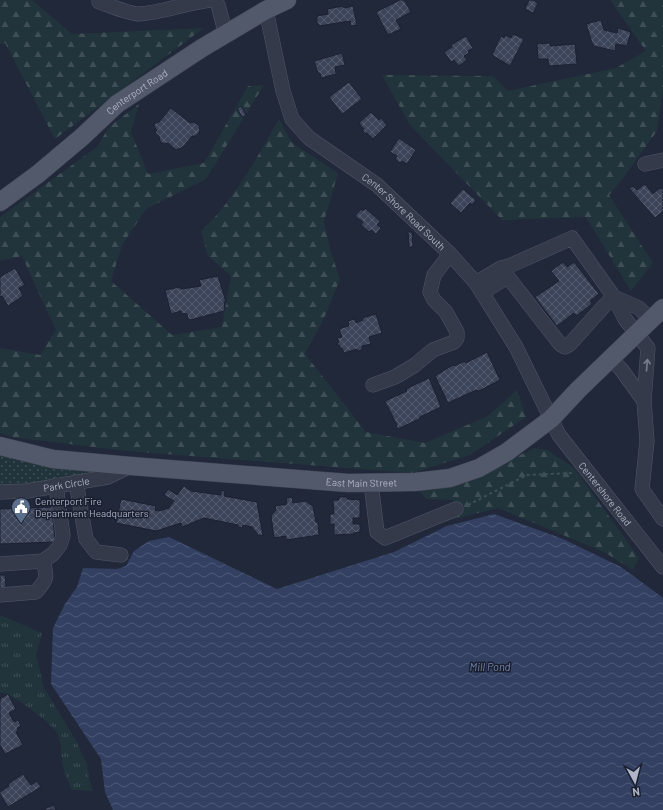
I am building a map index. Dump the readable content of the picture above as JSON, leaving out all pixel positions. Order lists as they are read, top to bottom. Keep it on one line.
{"streets":{"main road":["Centerport Road","East Main Street"],"street":["Center Shore Road South","Park Circle","Centershore Road"]},"crossings":[["Centerport Road","Center Shore Road South"],["Center Shore Road South","East Main Street"],["Center Shore Road South","Centershore Road"],["East Main Street","Park Circle"],["East Main Street","Centershore Road"]],"water":["Mill Pond"],"places":{"public building":["Centerport Fire Department Headquarters"]},"north":"bottom"}
